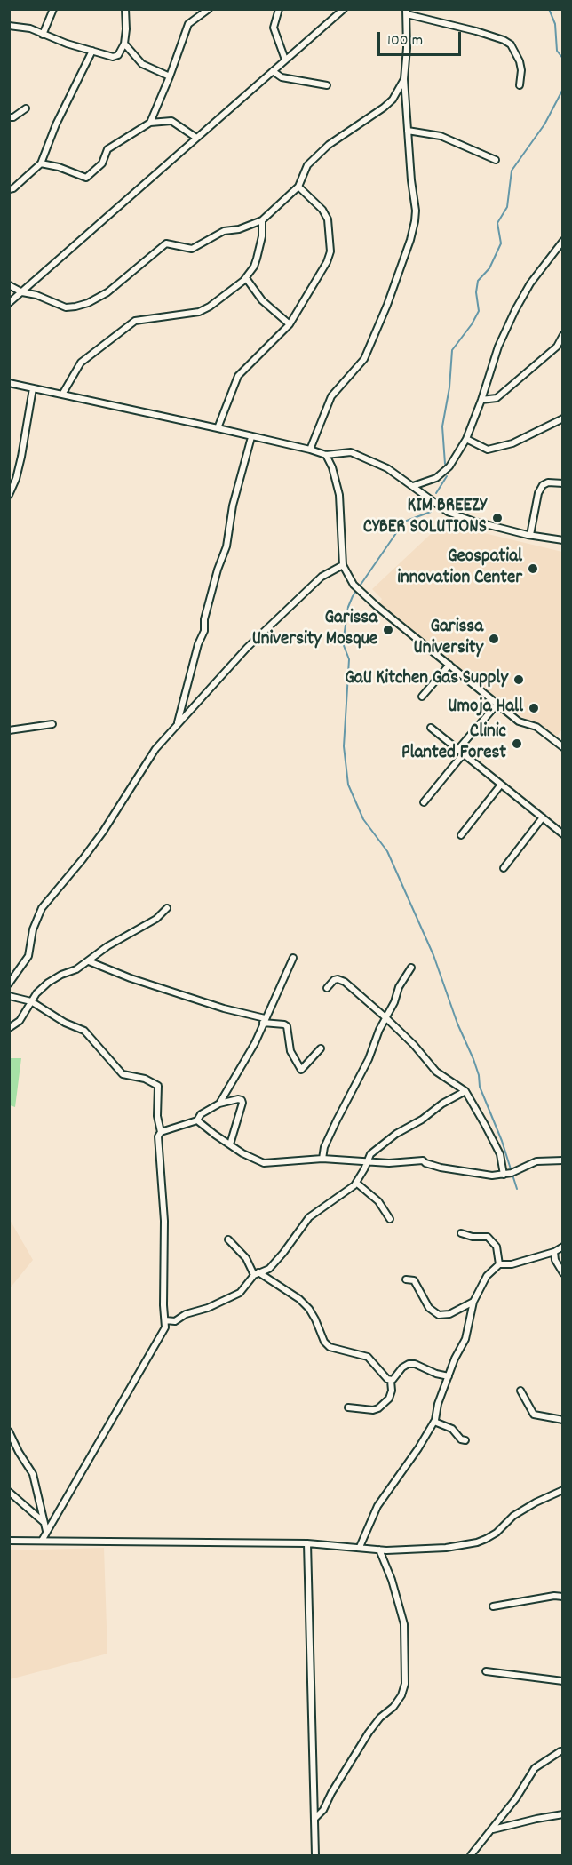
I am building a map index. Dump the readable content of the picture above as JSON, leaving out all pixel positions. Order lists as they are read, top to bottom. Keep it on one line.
{"places":["KIM BREEZY CYBER SOLUTIONS","Geospatial innovation Center","Garissa University Mosque","Garissa University","GaU Kitchen Gas Supply","Umoja Hall","Clinic Planted Forest"],"scale_bar":"100 m"}
